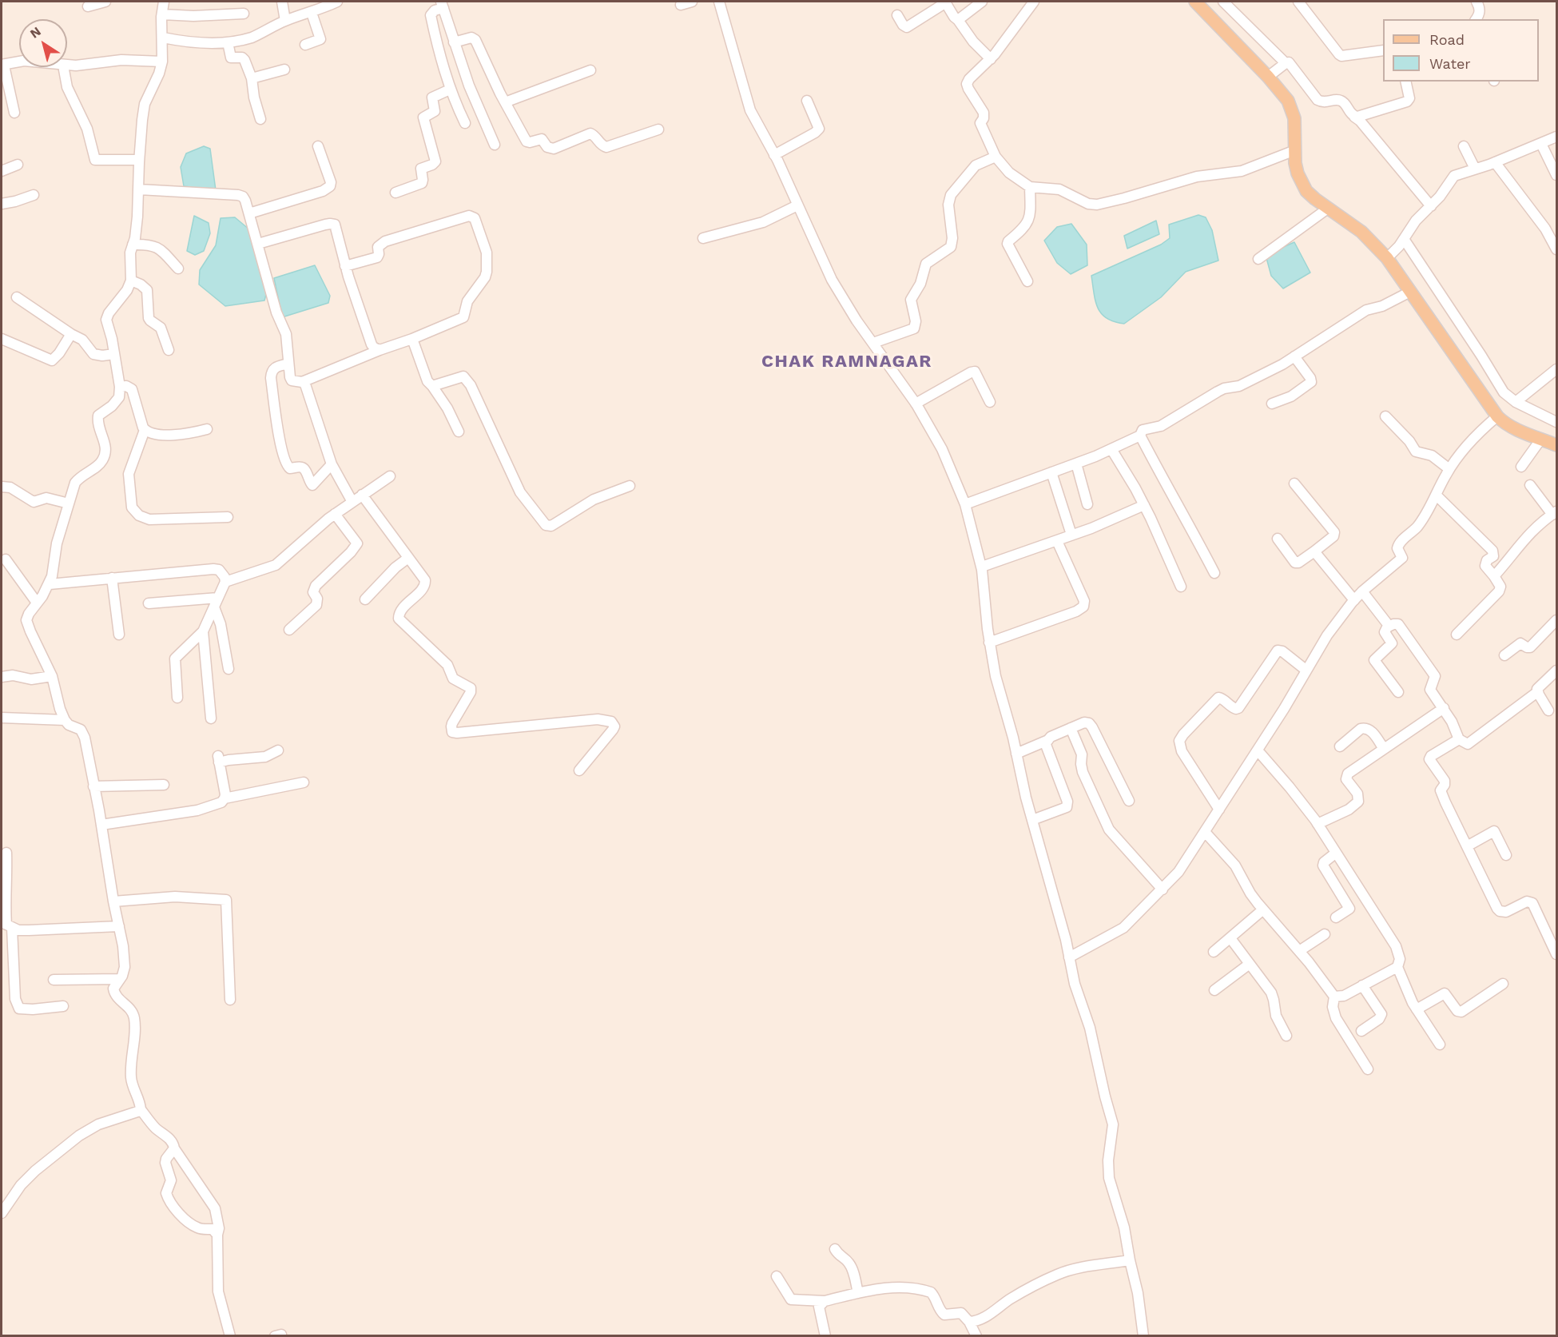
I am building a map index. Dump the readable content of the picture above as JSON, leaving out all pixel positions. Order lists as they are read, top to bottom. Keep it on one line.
{"districts":["CHAK RAMNAGAR"],"legend":["Road","Water"],"north":"top left"}
